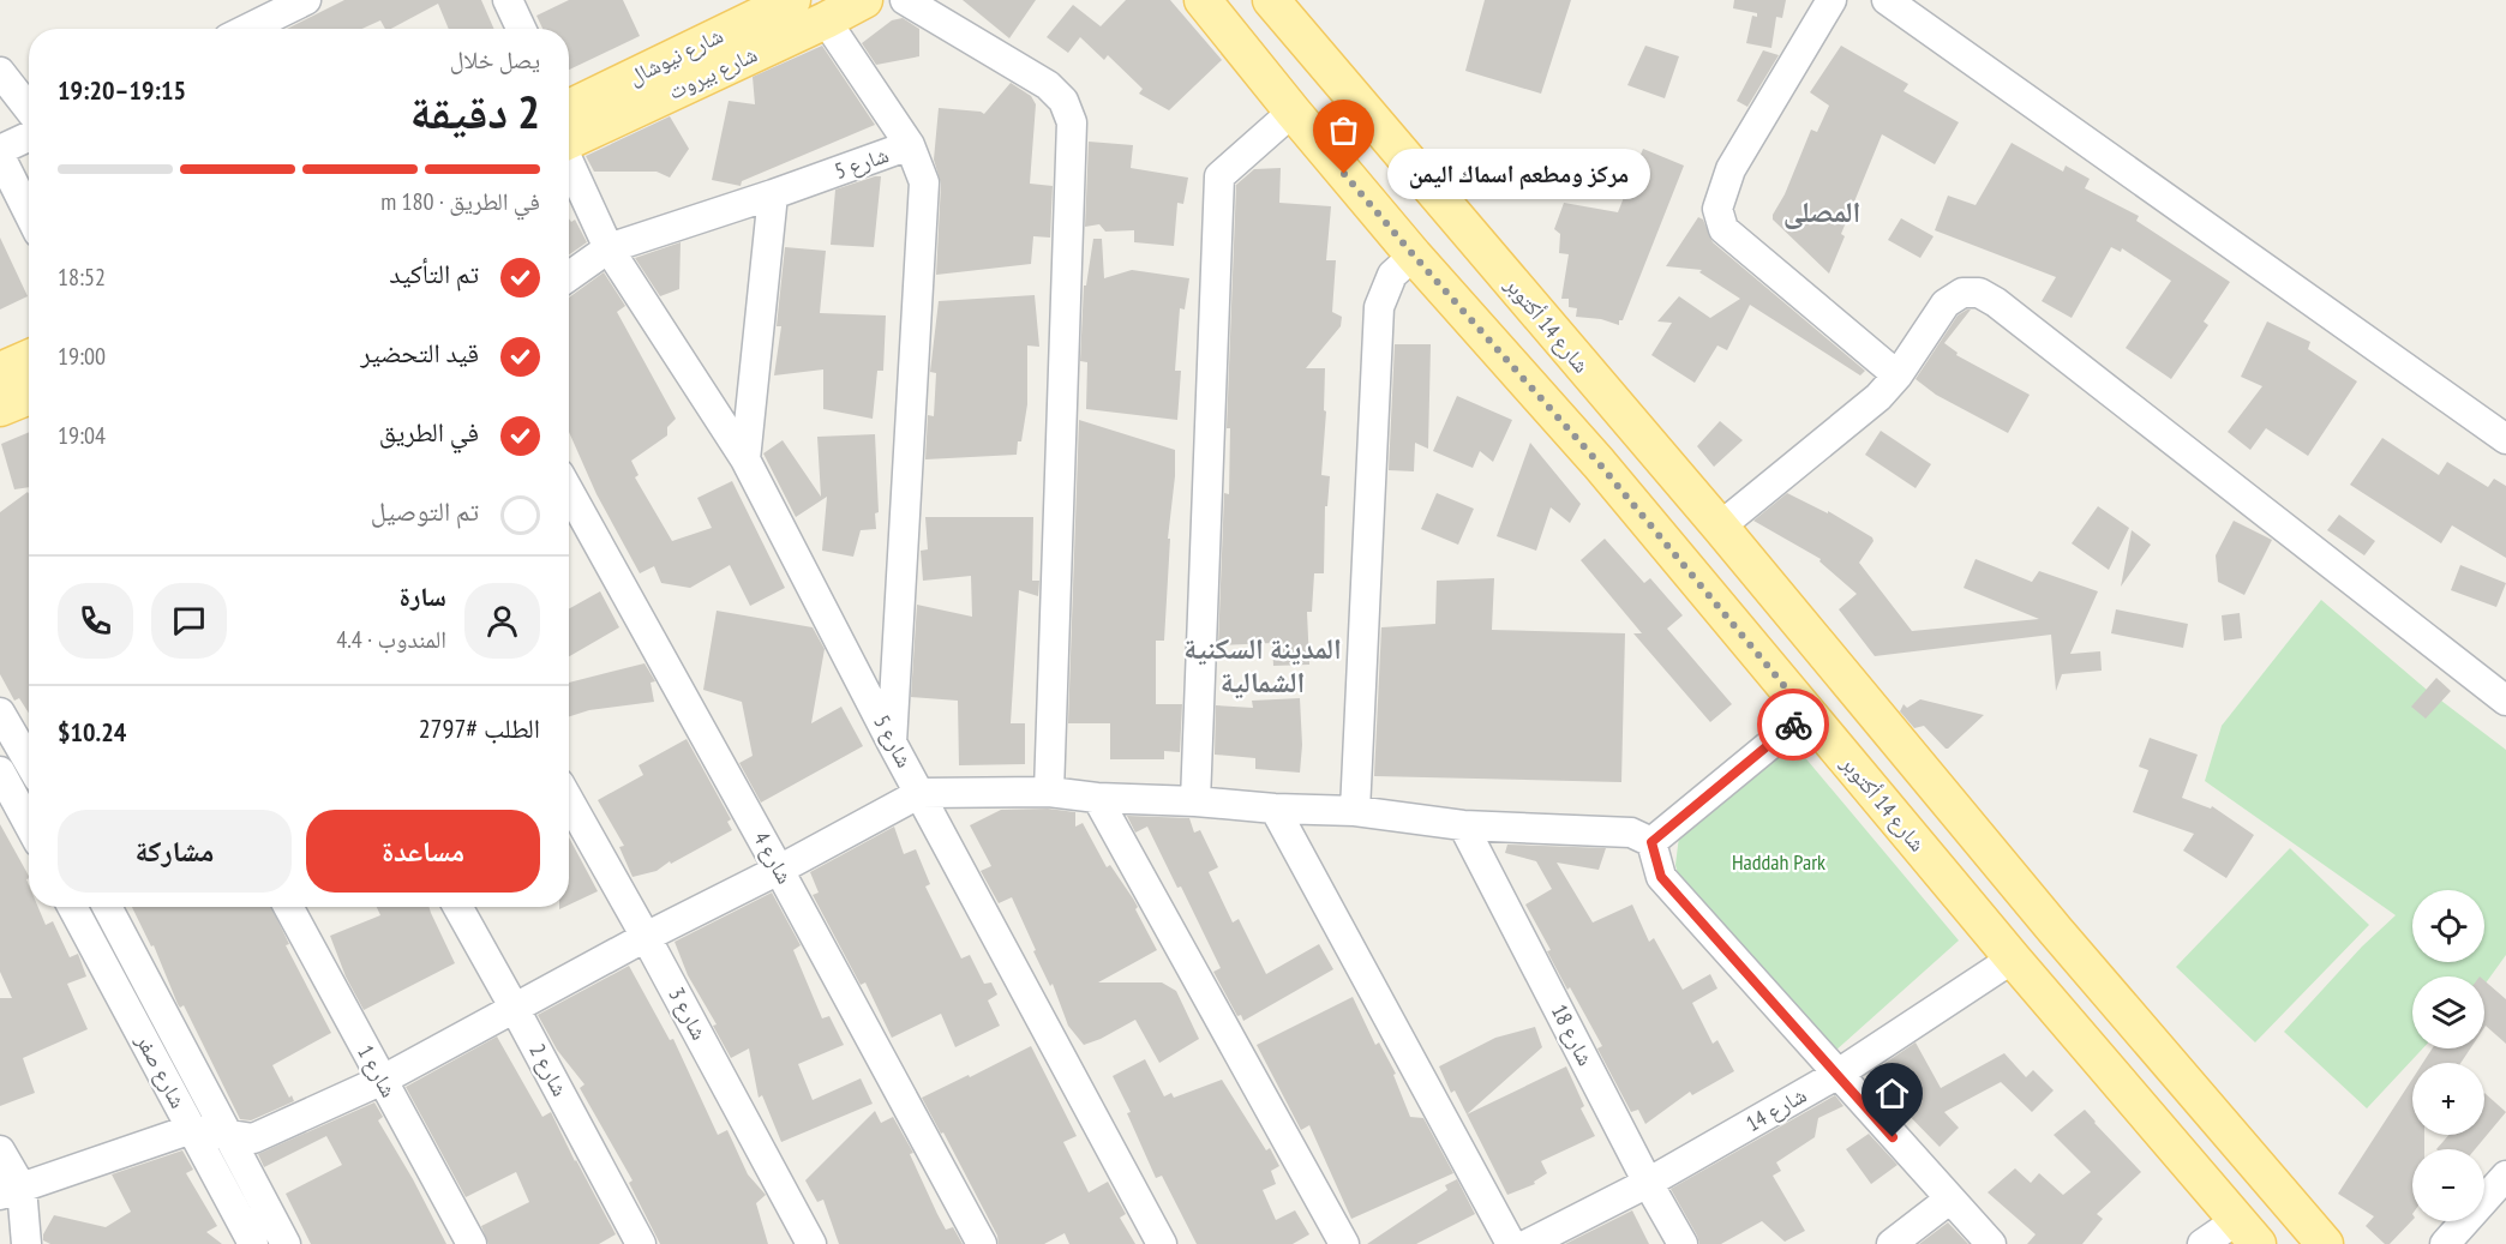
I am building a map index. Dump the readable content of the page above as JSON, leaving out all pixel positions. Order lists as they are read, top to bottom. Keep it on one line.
{"streets":{"main road":["شارع نيوشال","شارع بيروت","شارع 14 أكتوبر"],"street":["شارع 5","شارع 4","شارع 3","شارع 18","شارع 2","شارع صفر","شارع 1","شارع 14"]},"crossings":[["شارع 14 أكتوبر","شارع 14"],["شارع 18","شارع 14"]],"districts":["المصلى","المدينة السكنية الشمالية"],"parks":["Haddah Park"],"places":["مركز ومطعم اسماك اليمن"],"page":{"heading":["2 دقيقة","يصل خلال","19:15–19:20"],"panel":["سارة","المندوب · 4.4","الطلب #2797","$10.24"],"bubble":"مركز ومطعم اسماك اليمن","bar":"في الطريق · 180 m","list":[["تم التأكيد","18:52"],["قيد التحضير","19:00"],["في الطريق","19:04"],"تم التوصيل"],"buttons":["مساعدة","مشاركة"],"map_buttons":["+","−"]}}
